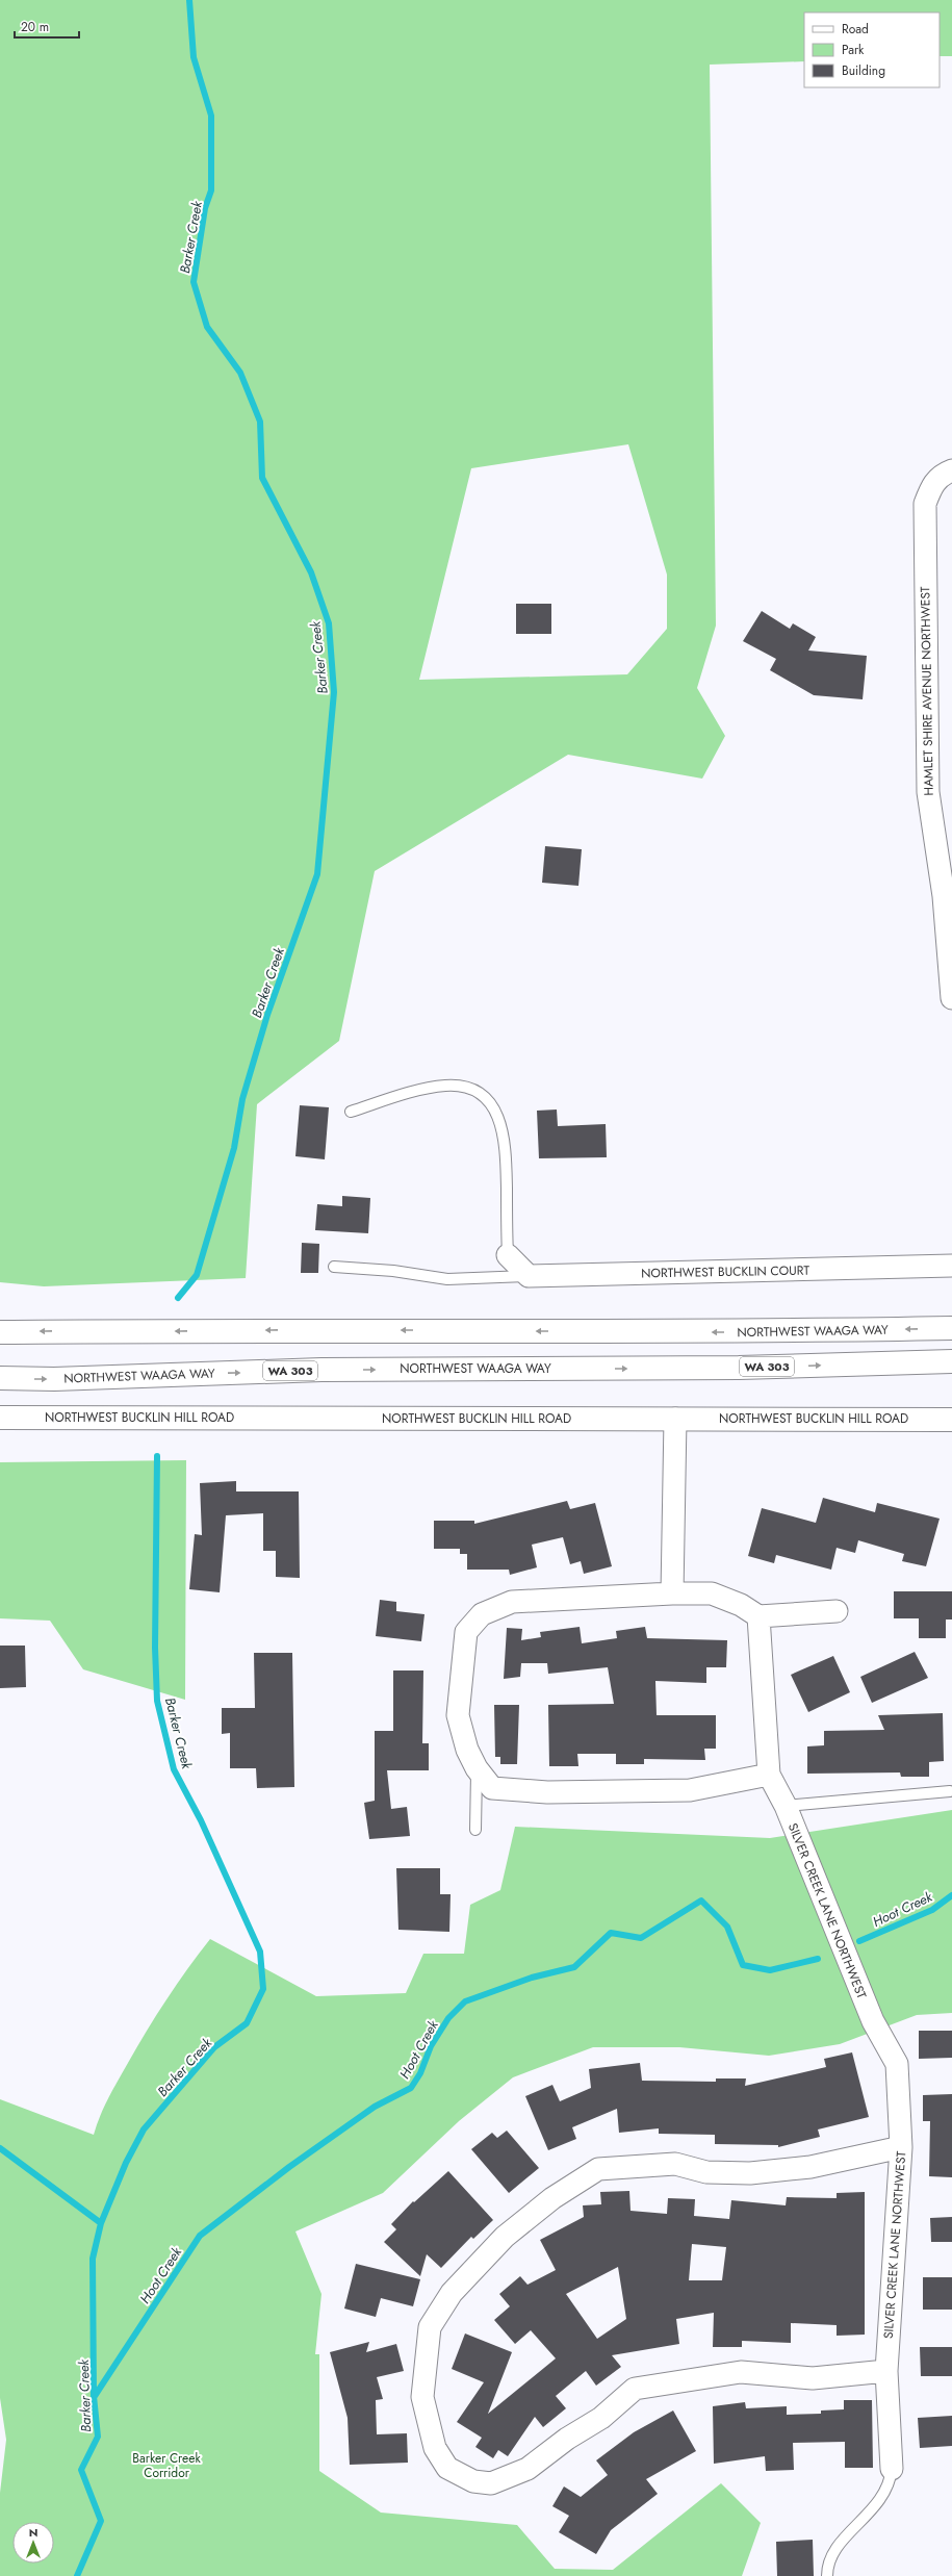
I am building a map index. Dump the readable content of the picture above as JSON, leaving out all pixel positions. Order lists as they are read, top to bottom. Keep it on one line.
{"streets":{"main road":["NORTHWEST WAAGA WAY","WA 303","NORTHWEST BUCKLIN HILL ROAD"],"street":["HAMLET SHIRE AVENUE NORTHWEST","NORTHWEST BUCKLIN COURT","SILVER CREEK LANE NORTHWEST"]},"water":["Barker Creek","Hoot Creek"],"parks":["Barker Creek Corridor"],"legend":["Road","Park","Building"],"scale_bar":"20 m","north":"top"}
